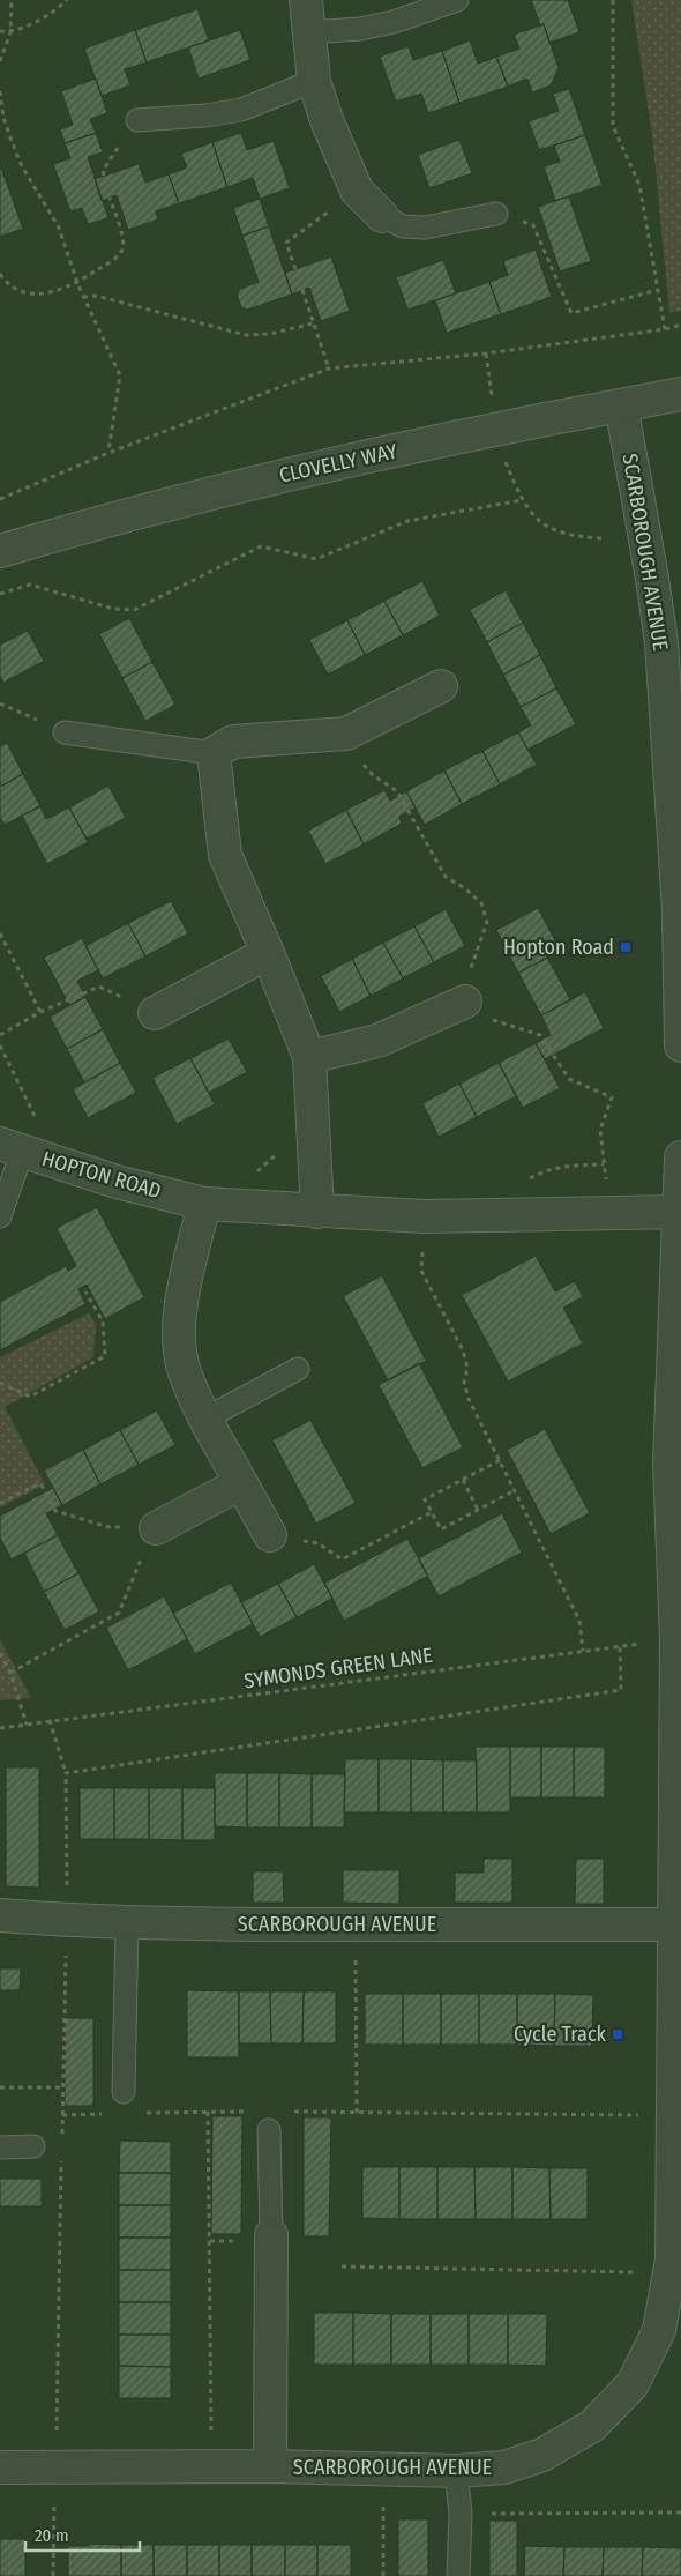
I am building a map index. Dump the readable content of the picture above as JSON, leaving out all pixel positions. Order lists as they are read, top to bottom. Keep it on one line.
{"streets":{"street":["CLOVELLY WAY","SCARBOROUGH AVENUE","HOPTON ROAD"],"path":["SYMONDS GREEN LANE"]},"crossings":[["CLOVELLY WAY","SCARBOROUGH AVENUE"],["SCARBOROUGH AVENUE","HOPTON ROAD"],["SCARBOROUGH AVENUE","SYMONDS GREEN LANE"]],"places":{"transit":["Hopton Road","Cycle Track"]},"scale_bar":"20 m"}
